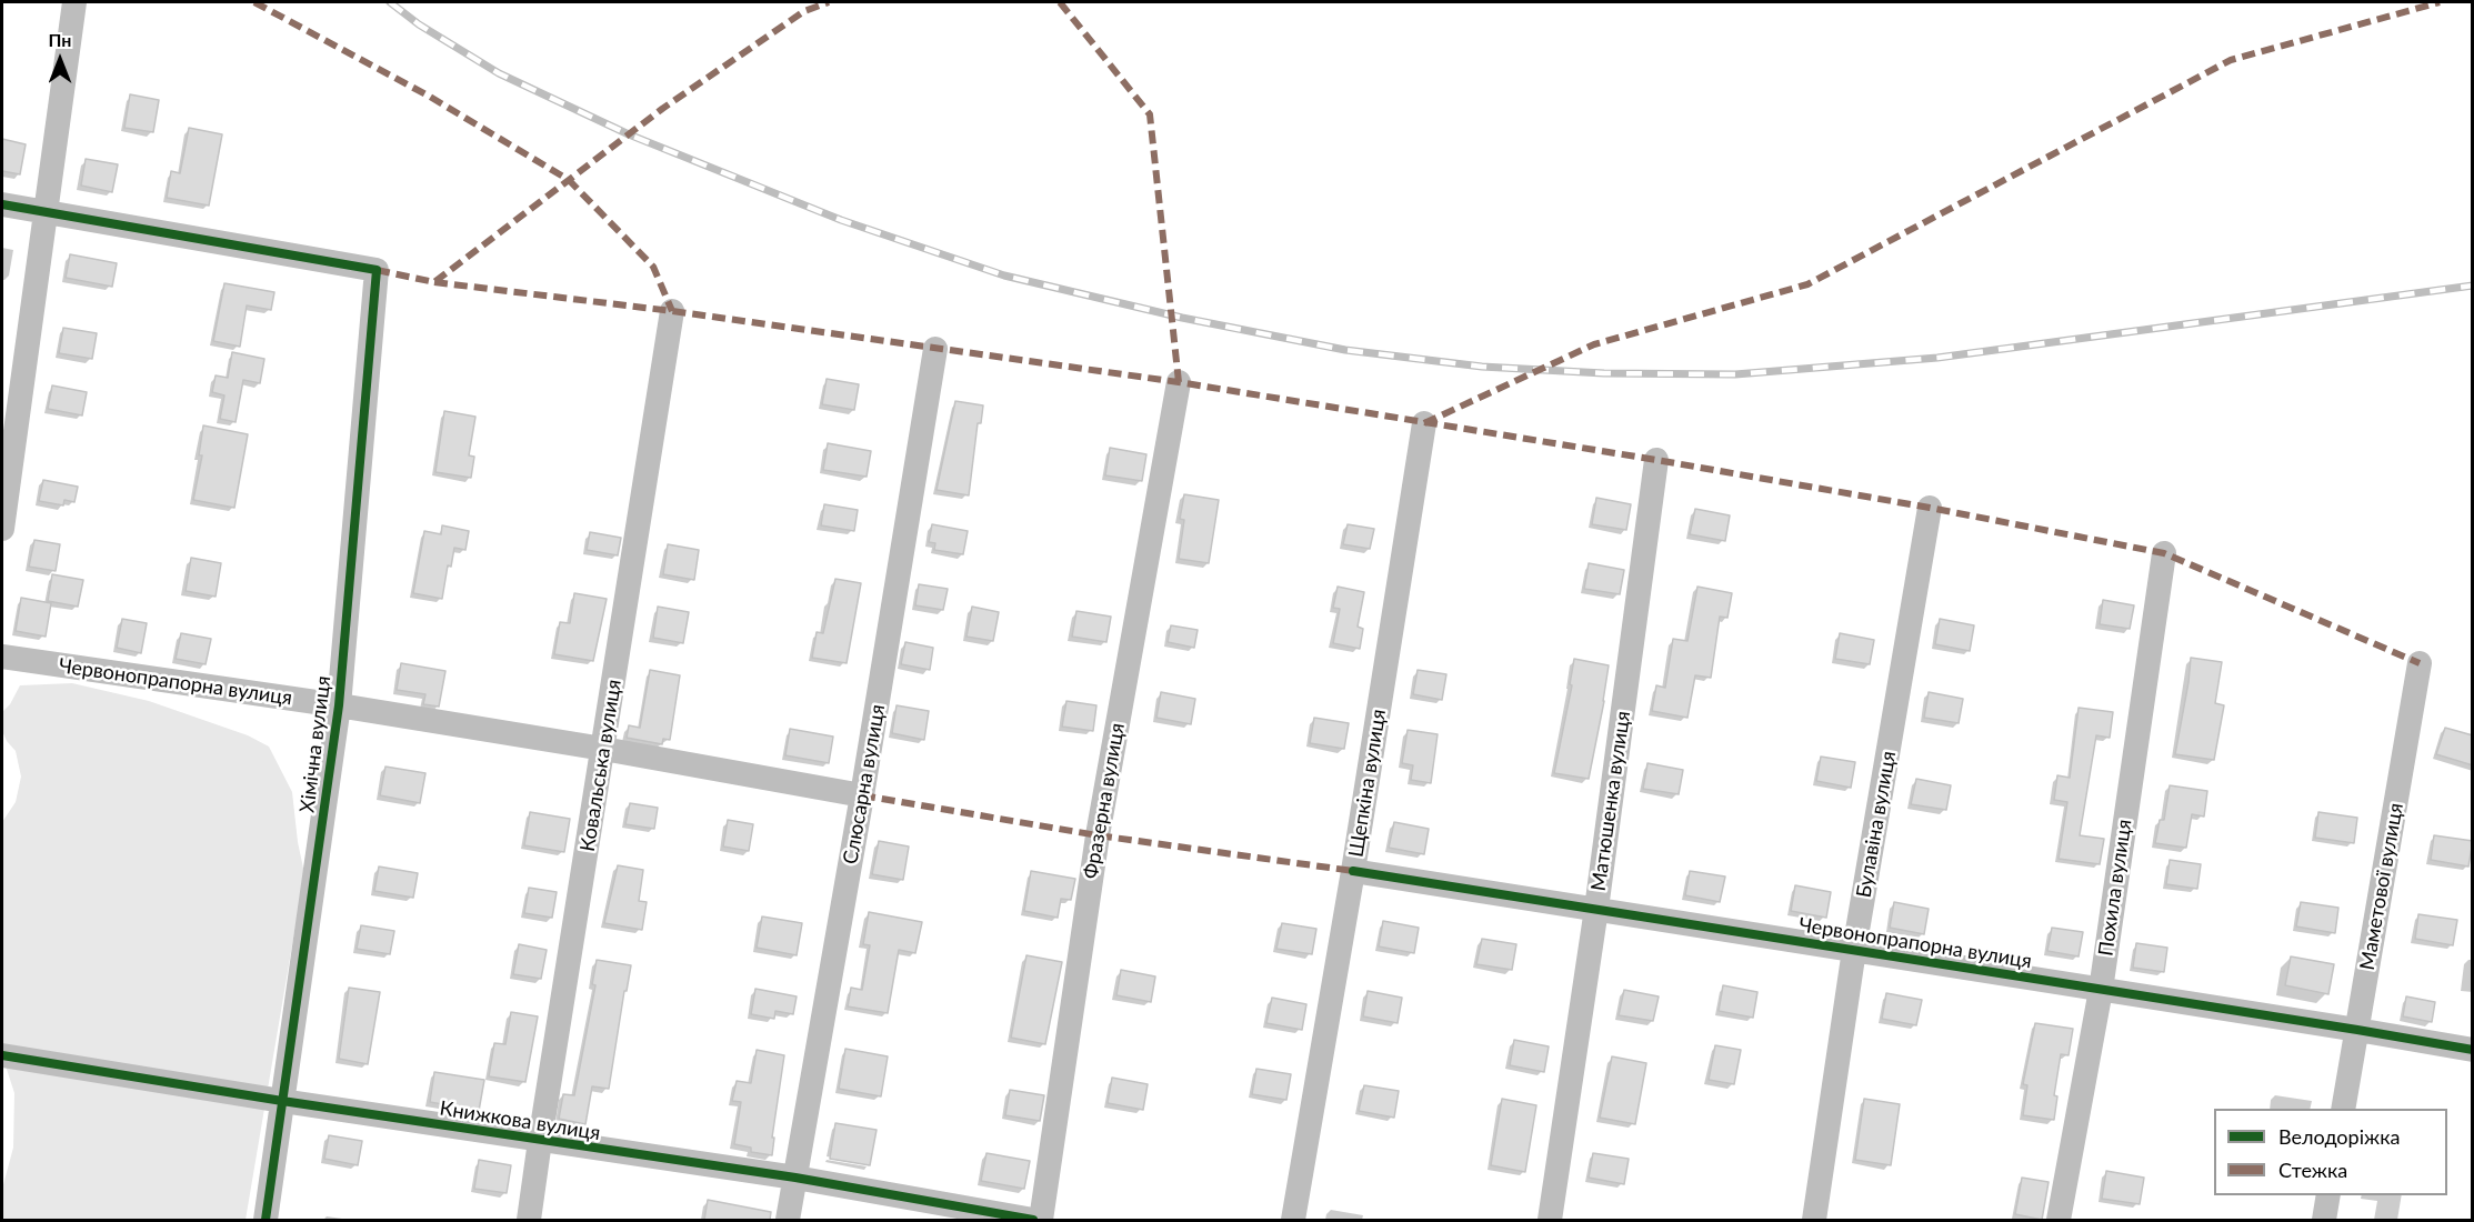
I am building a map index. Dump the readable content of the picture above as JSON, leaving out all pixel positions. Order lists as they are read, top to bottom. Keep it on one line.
{"streets":{"street":["Червонопрапорна вулиця","Хімічна вулиця","Ковальська вулиця","Щепкіна вулиця","Слюсарна вулиця","Фразерна вулиця","Матюшенка вулиця","Булавіна вулиця","Маметової вулиця","Похила вулиця","Книжкова вулиця"]},"crossings":[["Червонопрапорна вулиця","Хімічна вулиця"],["Червонопрапорна вулиця","Ковальська вулиця"],["Червонопрапорна вулиця","Щепкіна вулиця"],["Червонопрапорна вулиця","Слюсарна вулиця"],["Червонопрапорна вулиця","Матюшенка вулиця"],["Червонопрапорна вулиця","Булавіна вулиця"],["Червонопрапорна вулиця","Маметової вулиця"],["Червонопрапорна вулиця","Похила вулиця"],["Хімічна вулиця","Книжкова вулиця"],["Ковальська вулиця","Книжкова вулиця"],["Слюсарна вулиця","Книжкова вулиця"]],"legend":["Велодоріжка","Стежка"],"north":"top"}
